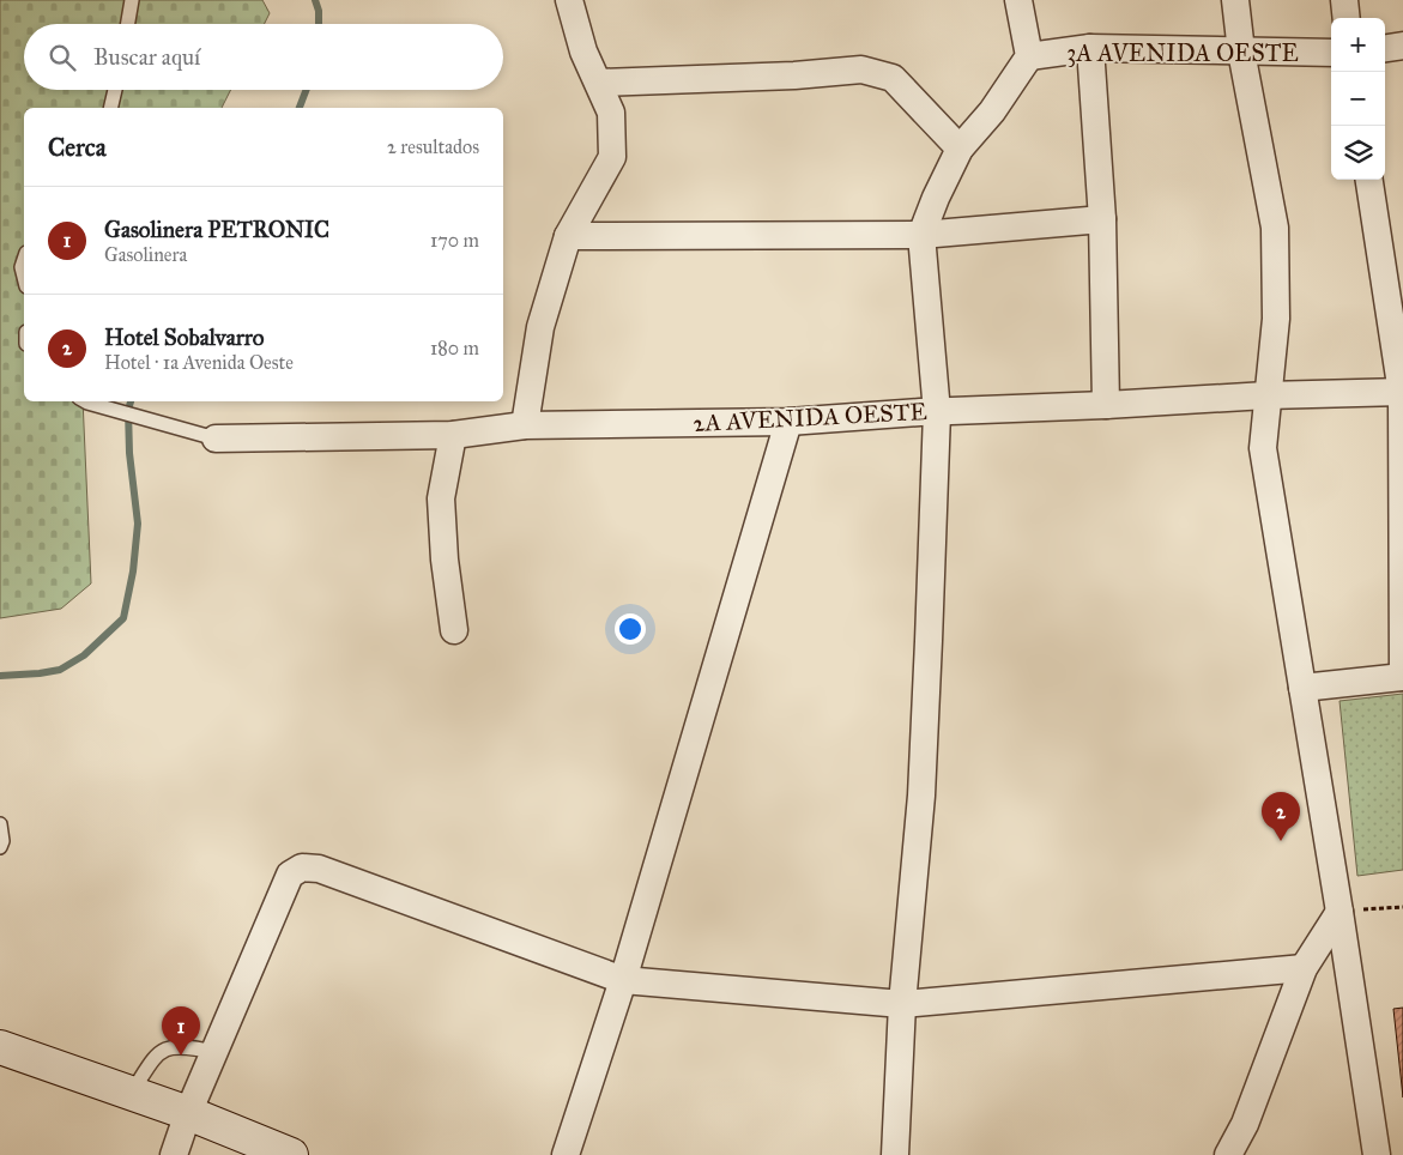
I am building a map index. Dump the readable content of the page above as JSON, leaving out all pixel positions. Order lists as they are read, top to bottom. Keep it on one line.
{"streets":{"street":["3A AVENIDA OESTE","2A AVENIDA OESTE"]},"page":{"map_buttons":["+","−"],"search":"Buscar aquí","heading":["Cerca","2 resultados"],"list":[{"mark":"1","name":"Gasolinera PETRONIC","note":"Gasolinera","value":"170 m"},{"mark":"2","name":"Hotel Sobalvarro","note":"Hotel · 1a Avenida Oeste","value":"180 m"}],"pins":["2","1"]}}
